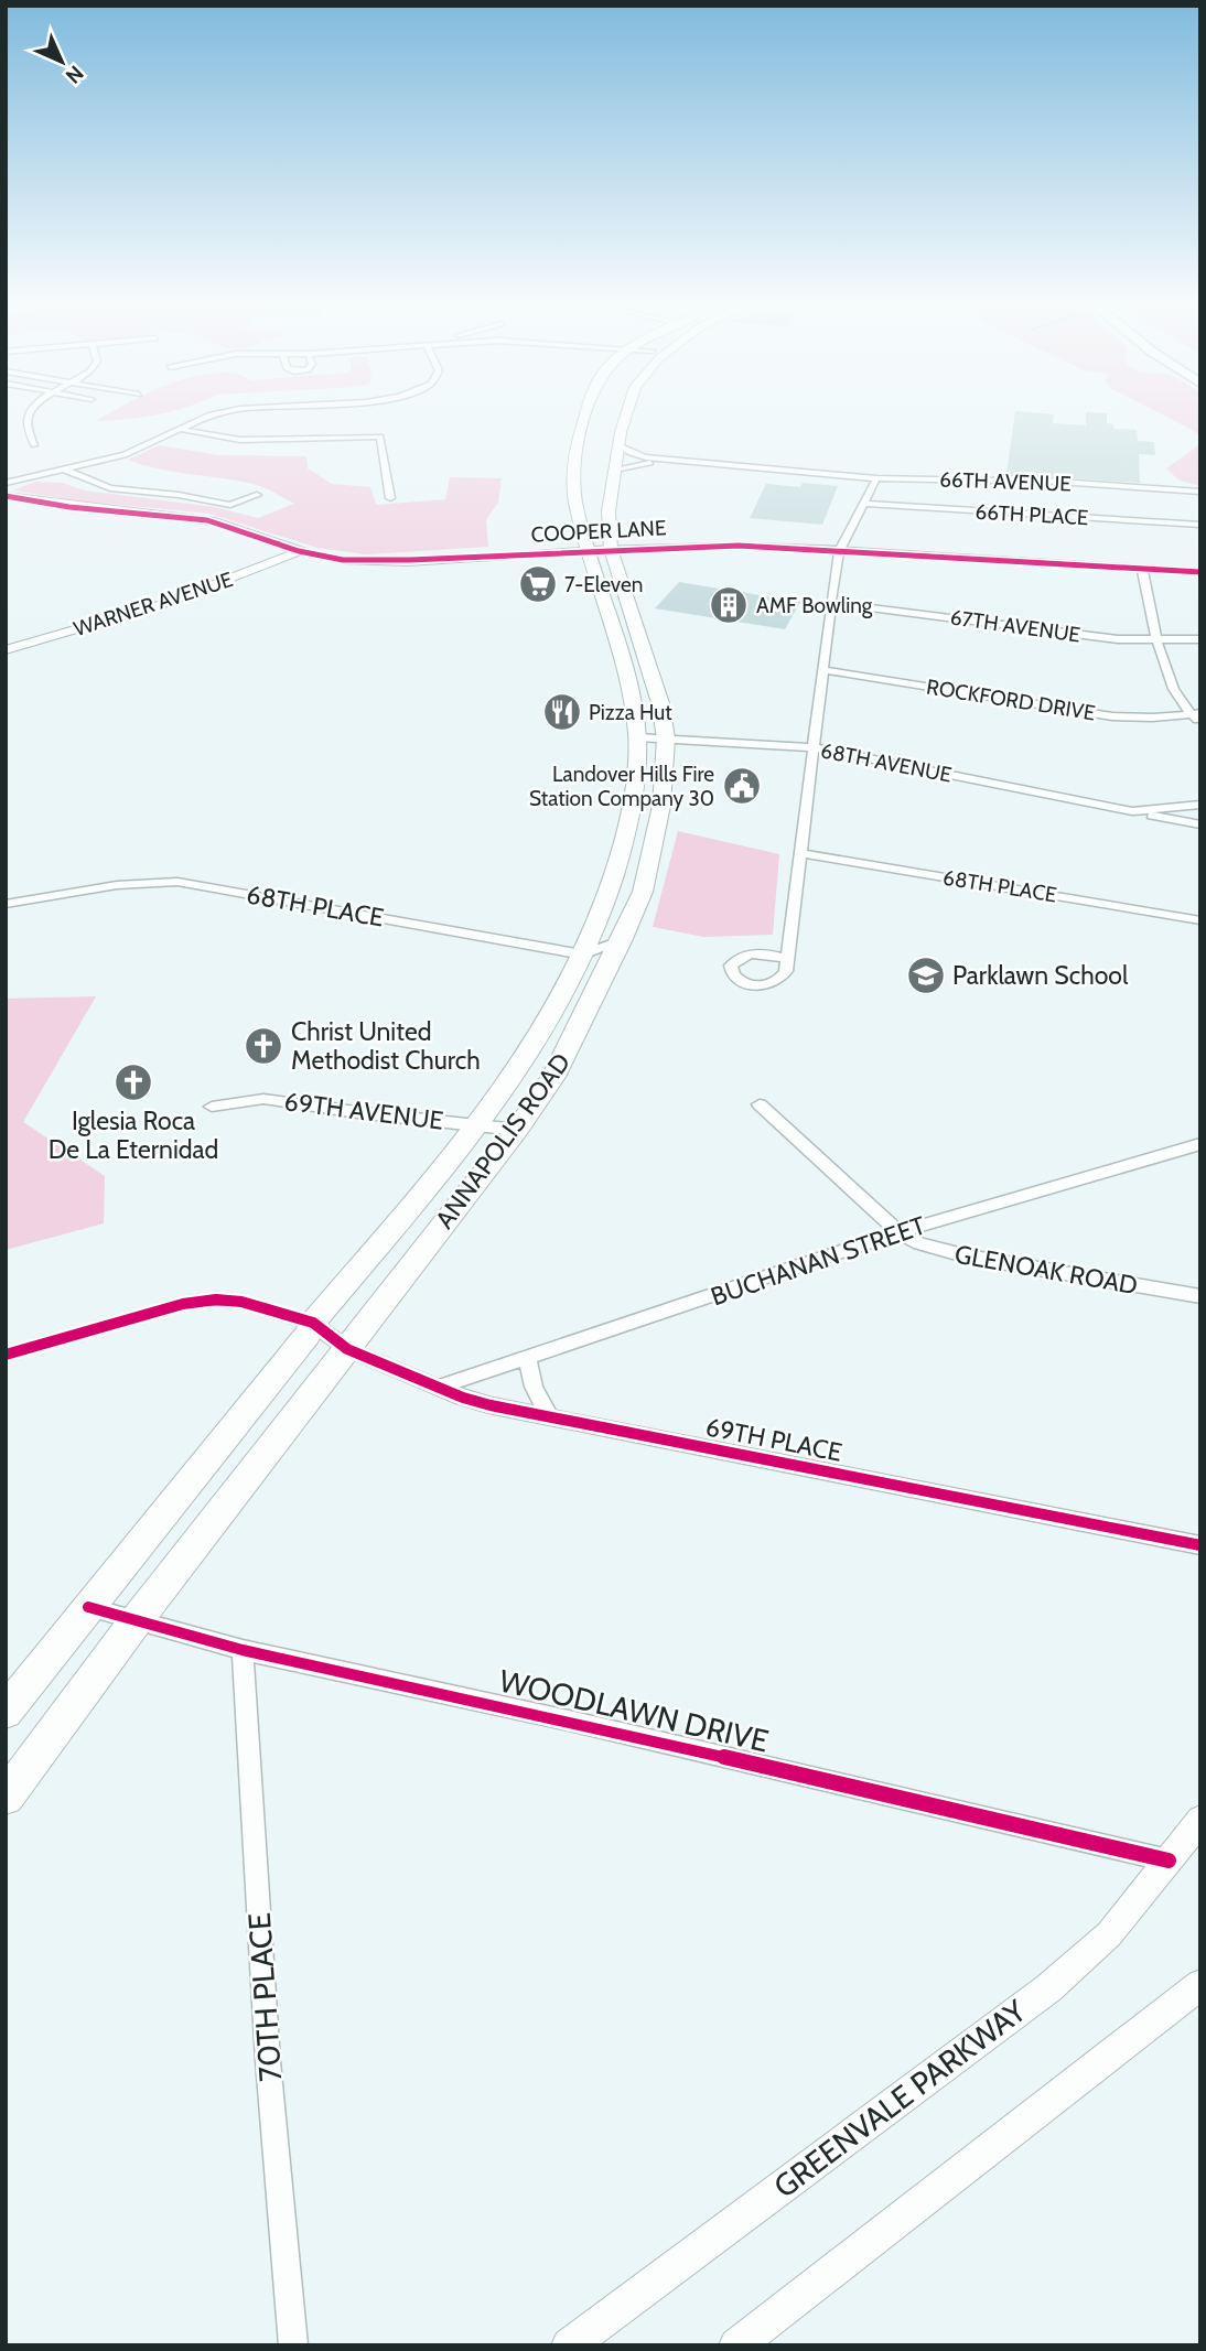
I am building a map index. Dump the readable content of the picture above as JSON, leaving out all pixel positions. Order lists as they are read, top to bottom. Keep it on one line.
{"streets":{"main road":["ANNAPOLIS ROAD"],"street":["66TH AVENUE","66TH PLACE","COOPER LANE","WARNER AVENUE","67TH AVENUE","ROCKFORD DRIVE","68TH AVENUE","68TH PLACE","69TH AVENUE","BUCHANAN STREET","GLENOAK ROAD","69TH PLACE","WOODLAWN DRIVE","70TH PLACE","GREENVALE PARKWAY"]},"crossings":[["66TH AVENUE","ANNAPOLIS ROAD"],["COOPER LANE","WARNER AVENUE"],["COOPER LANE","ANNAPOLIS ROAD"],["68TH AVENUE","ANNAPOLIS ROAD"],["68TH PLACE","ANNAPOLIS ROAD"],["69TH AVENUE","ANNAPOLIS ROAD"],["ANNAPOLIS ROAD","69TH PLACE"],["ANNAPOLIS ROAD","WOODLAWN DRIVE"],["BUCHANAN STREET","GLENOAK ROAD"],["BUCHANAN STREET","69TH PLACE"],["WOODLAWN DRIVE","70TH PLACE"],["WOODLAWN DRIVE","GREENVALE PARKWAY"]],"places":{"supermarket":["7-Eleven"],"building":["AMF Bowling"],"restaurant":["Pizza Hut"],"public building":["Landover Hills Fire Station Company 30"],"school or university":["Parklawn School"],"church":["Christ United Methodist Church","Iglesia Roca De La Eternidad"]},"north":"bottom right"}
